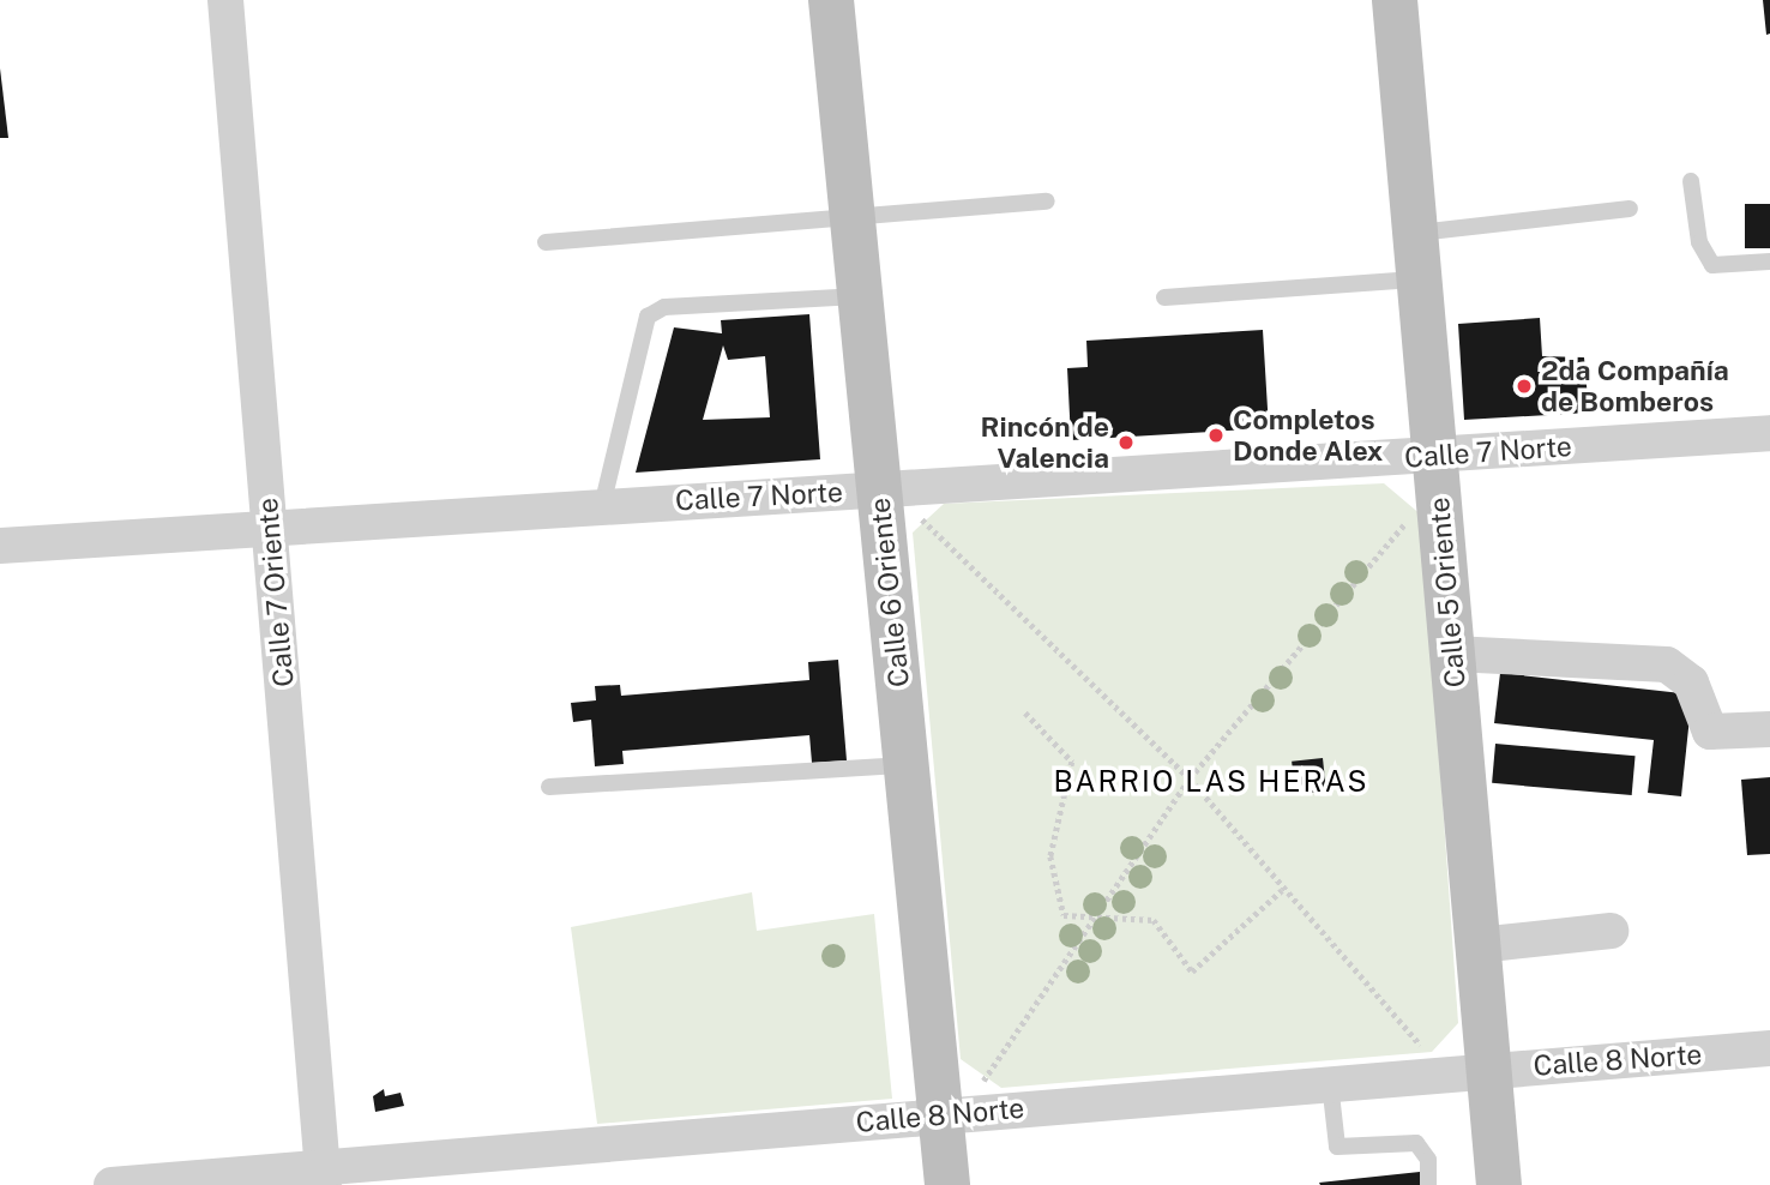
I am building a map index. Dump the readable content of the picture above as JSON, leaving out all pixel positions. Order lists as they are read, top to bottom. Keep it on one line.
{"streets":{"main road":["Calle 6 Oriente","Calle 5 Oriente"],"street":["Calle 7 Norte","Calle 7 Oriente","Calle 8 Norte"]},"crossings":[["Calle 7 Norte","Calle 7 Oriente"],["Calle 7 Norte","Calle 6 Oriente"],["Calle 7 Norte","Calle 5 Oriente"],["Calle 7 Oriente","Calle 8 Norte"],["Calle 6 Oriente","Calle 8 Norte"],["Calle 5 Oriente","Calle 8 Norte"]],"districts":["BARRIO LAS HERAS"],"places":["2da Compañía de Bomberos","Completos Donde Alex","Rincón de Valencia"]}
